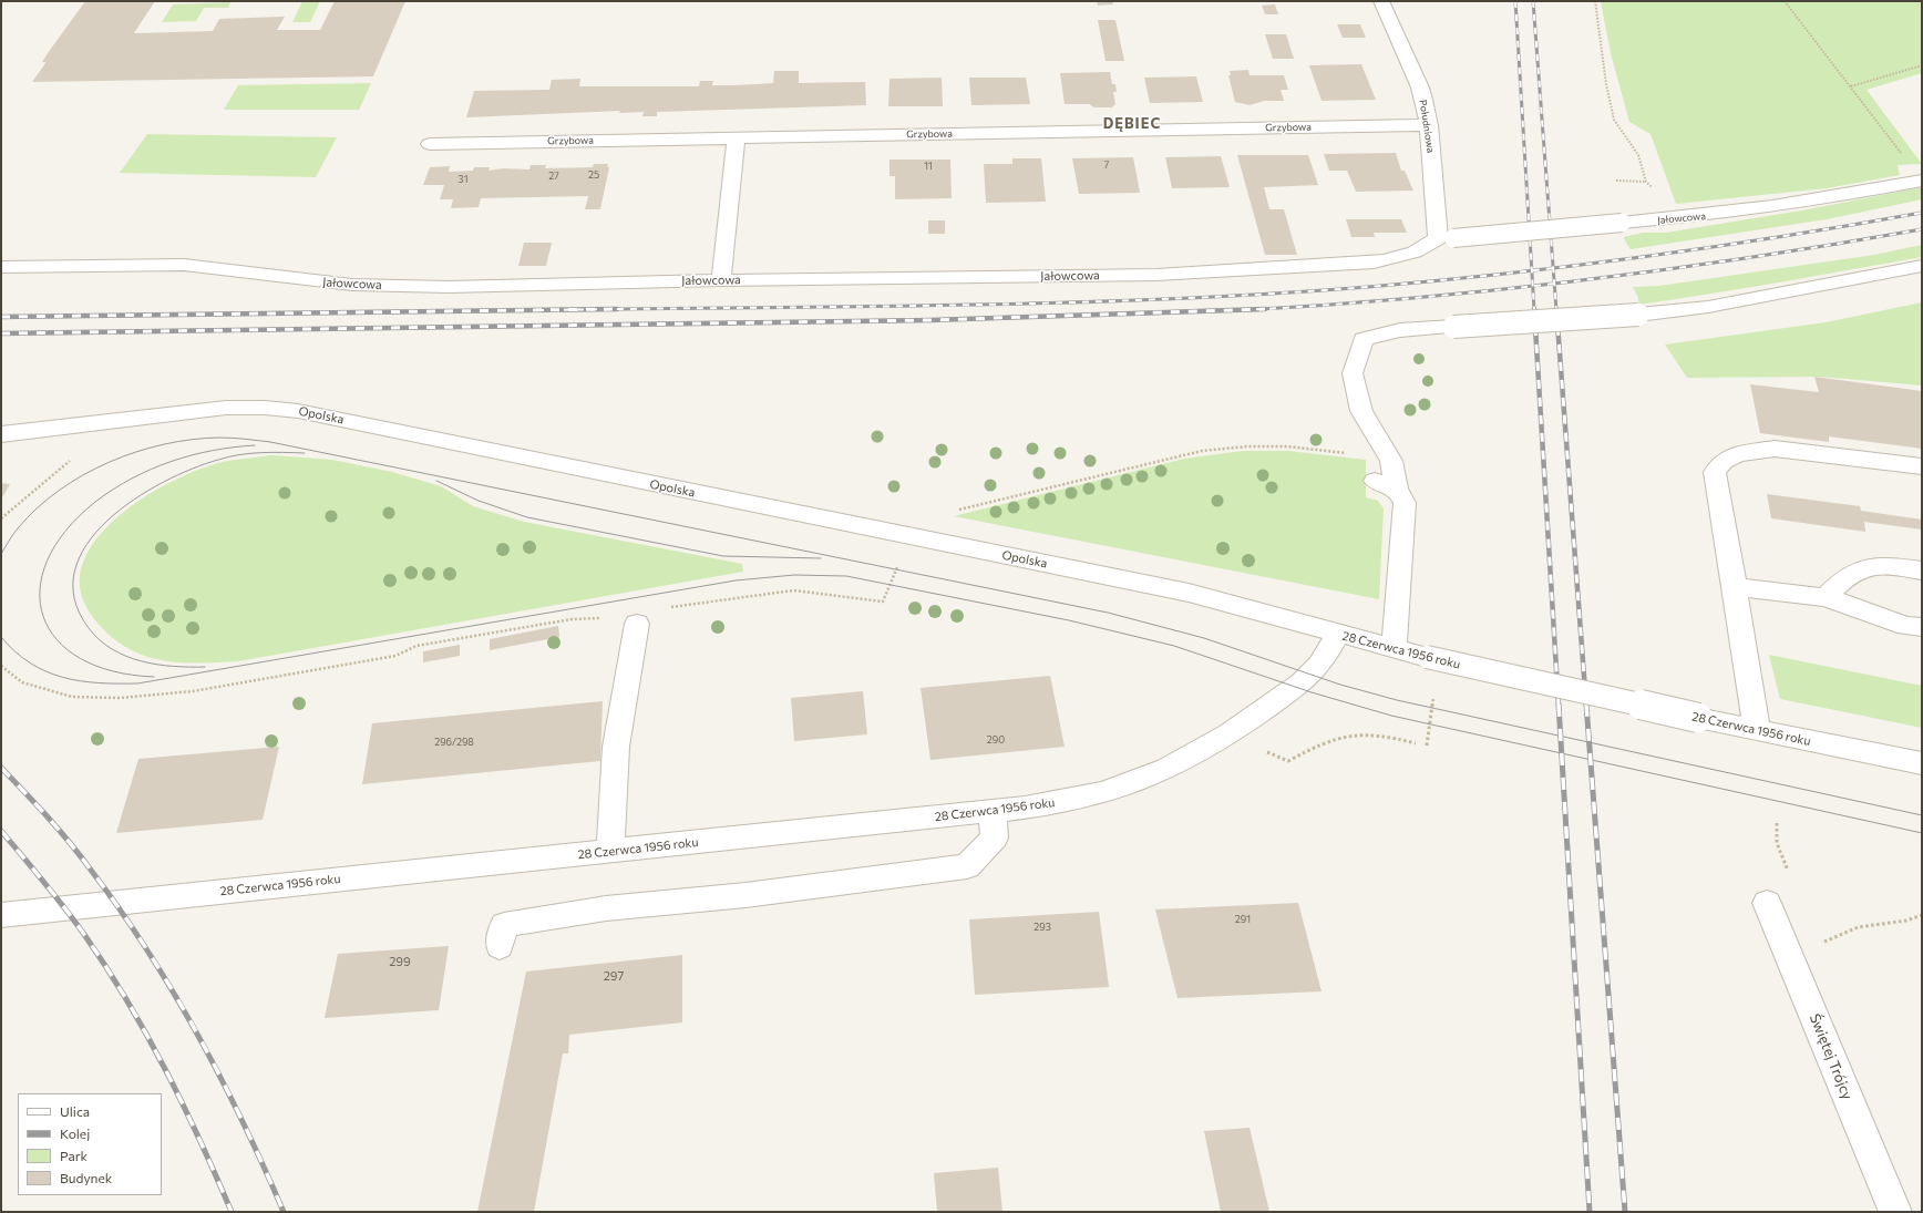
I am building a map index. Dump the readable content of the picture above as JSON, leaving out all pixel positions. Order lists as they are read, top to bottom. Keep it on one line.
{"streets":{"street":["Południowa","Grzybowa","Jałowcowa","Opolska","28 Czerwca 1956 roku","Świętej Trójcy"]},"crossings":[["Południowa","Grzybowa"],["Południowa","Jałowcowa"],["Opolska","28 Czerwca 1956 roku"]],"districts":["DĘBIEC"],"house_numbers":["7","11","25","27","31","290","296/298","291","293","299","297"],"legend":["Ulica","Kolej","Park","Budynek"]}
